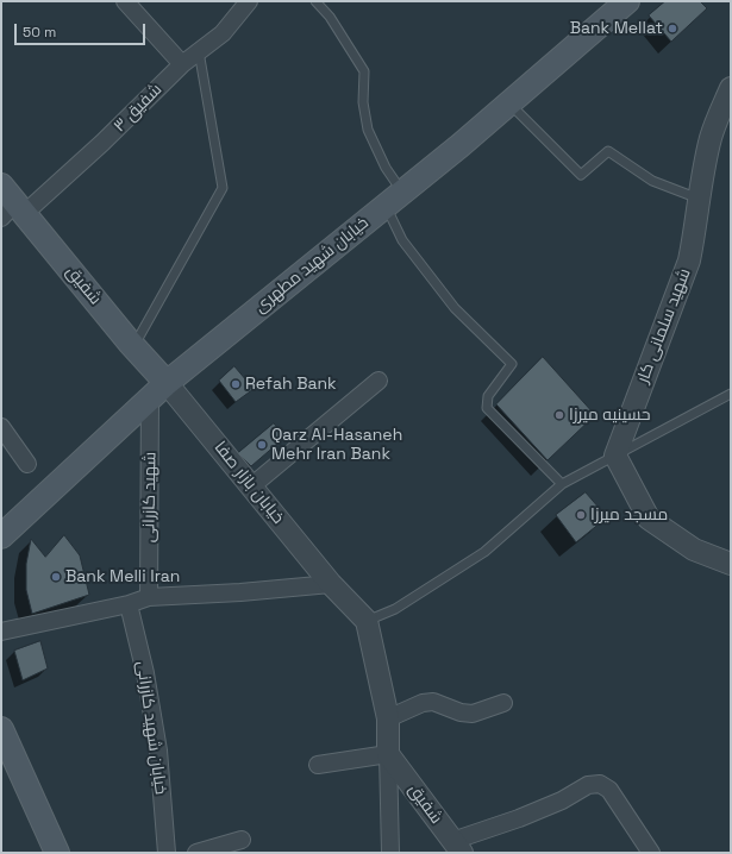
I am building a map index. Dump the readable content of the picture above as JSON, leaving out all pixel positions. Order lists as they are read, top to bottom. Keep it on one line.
{"streets":{"main road":["خیابان شهید مطهری","شفیق"],"street":["شفیق ۳","شهید سلمانی کار","خیابان بازار صفا","شهید کازرانی","خیابان شهید کازرانی"]},"crossings":[["شفیق ۳","شفیق"],["خیابان شهید مطهری","شفیق"],["خیابان شهید مطهری","خیابان بازار صفا"],["خیابان شهید مطهری","شهید کازرانی"],["شفیق","خیابان بازار صفا"],["شفیق","شهید کازرانی"],["خیابان بازار صفا","شهید کازرانی"]],"places":["Bank Mellat","Refah Bank","حسینیه میرزا","Qarz Al-Hasaneh Mehr Iran Bank","مسجد میرزا","Bank Melli Iran"],"scale_bar":"50 m"}
